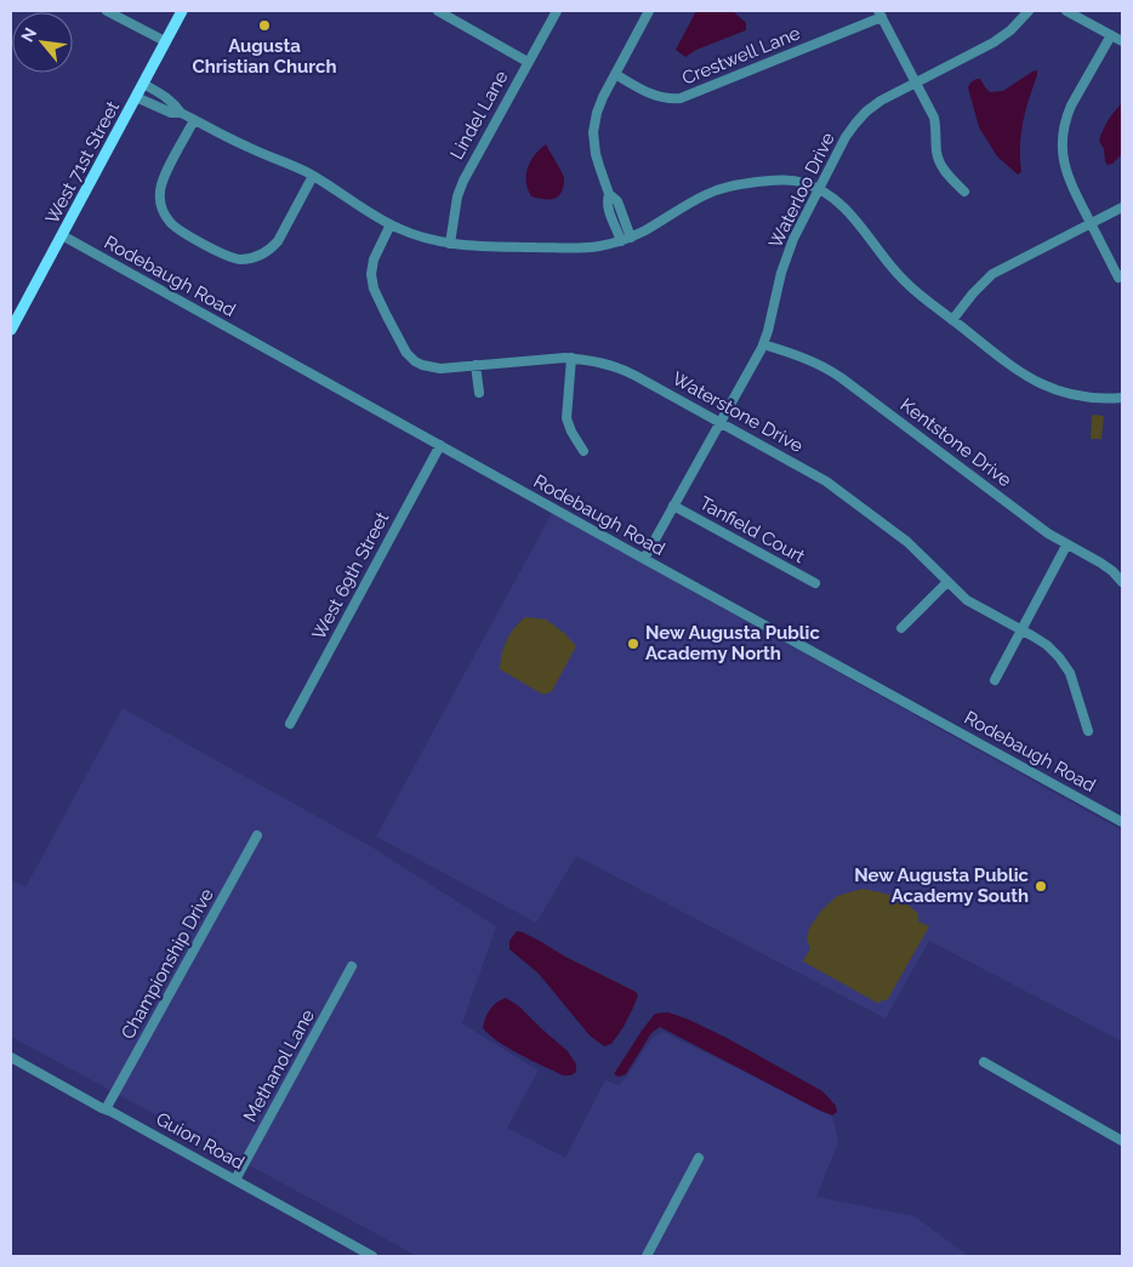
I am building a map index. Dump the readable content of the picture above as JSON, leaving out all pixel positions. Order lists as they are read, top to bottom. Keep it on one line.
{"streets":{"main road":["West 71st Street"],"street":["Crestwell Lane","Lindel Lane","Waterloo Drive","Rodebaugh Road","Waterstone Drive","Kentstone Drive","Tanfield Court","West 69th Street","Championship Drive","Methanol Lane","Guion Road"]},"crossings":[["West 71st Street","Rodebaugh Road"],["Waterloo Drive","Rodebaugh Road"],["Waterloo Drive","Waterstone Drive"],["Waterloo Drive","Kentstone Drive"],["Waterloo Drive","Tanfield Court"],["Rodebaugh Road","West 69th Street"],["Championship Drive","Guion Road"],["Methanol Lane","Guion Road"]],"places":["Augusta Christian Church","New Augusta Public Academy North","New Augusta Public Academy South"],"north":"top left"}
